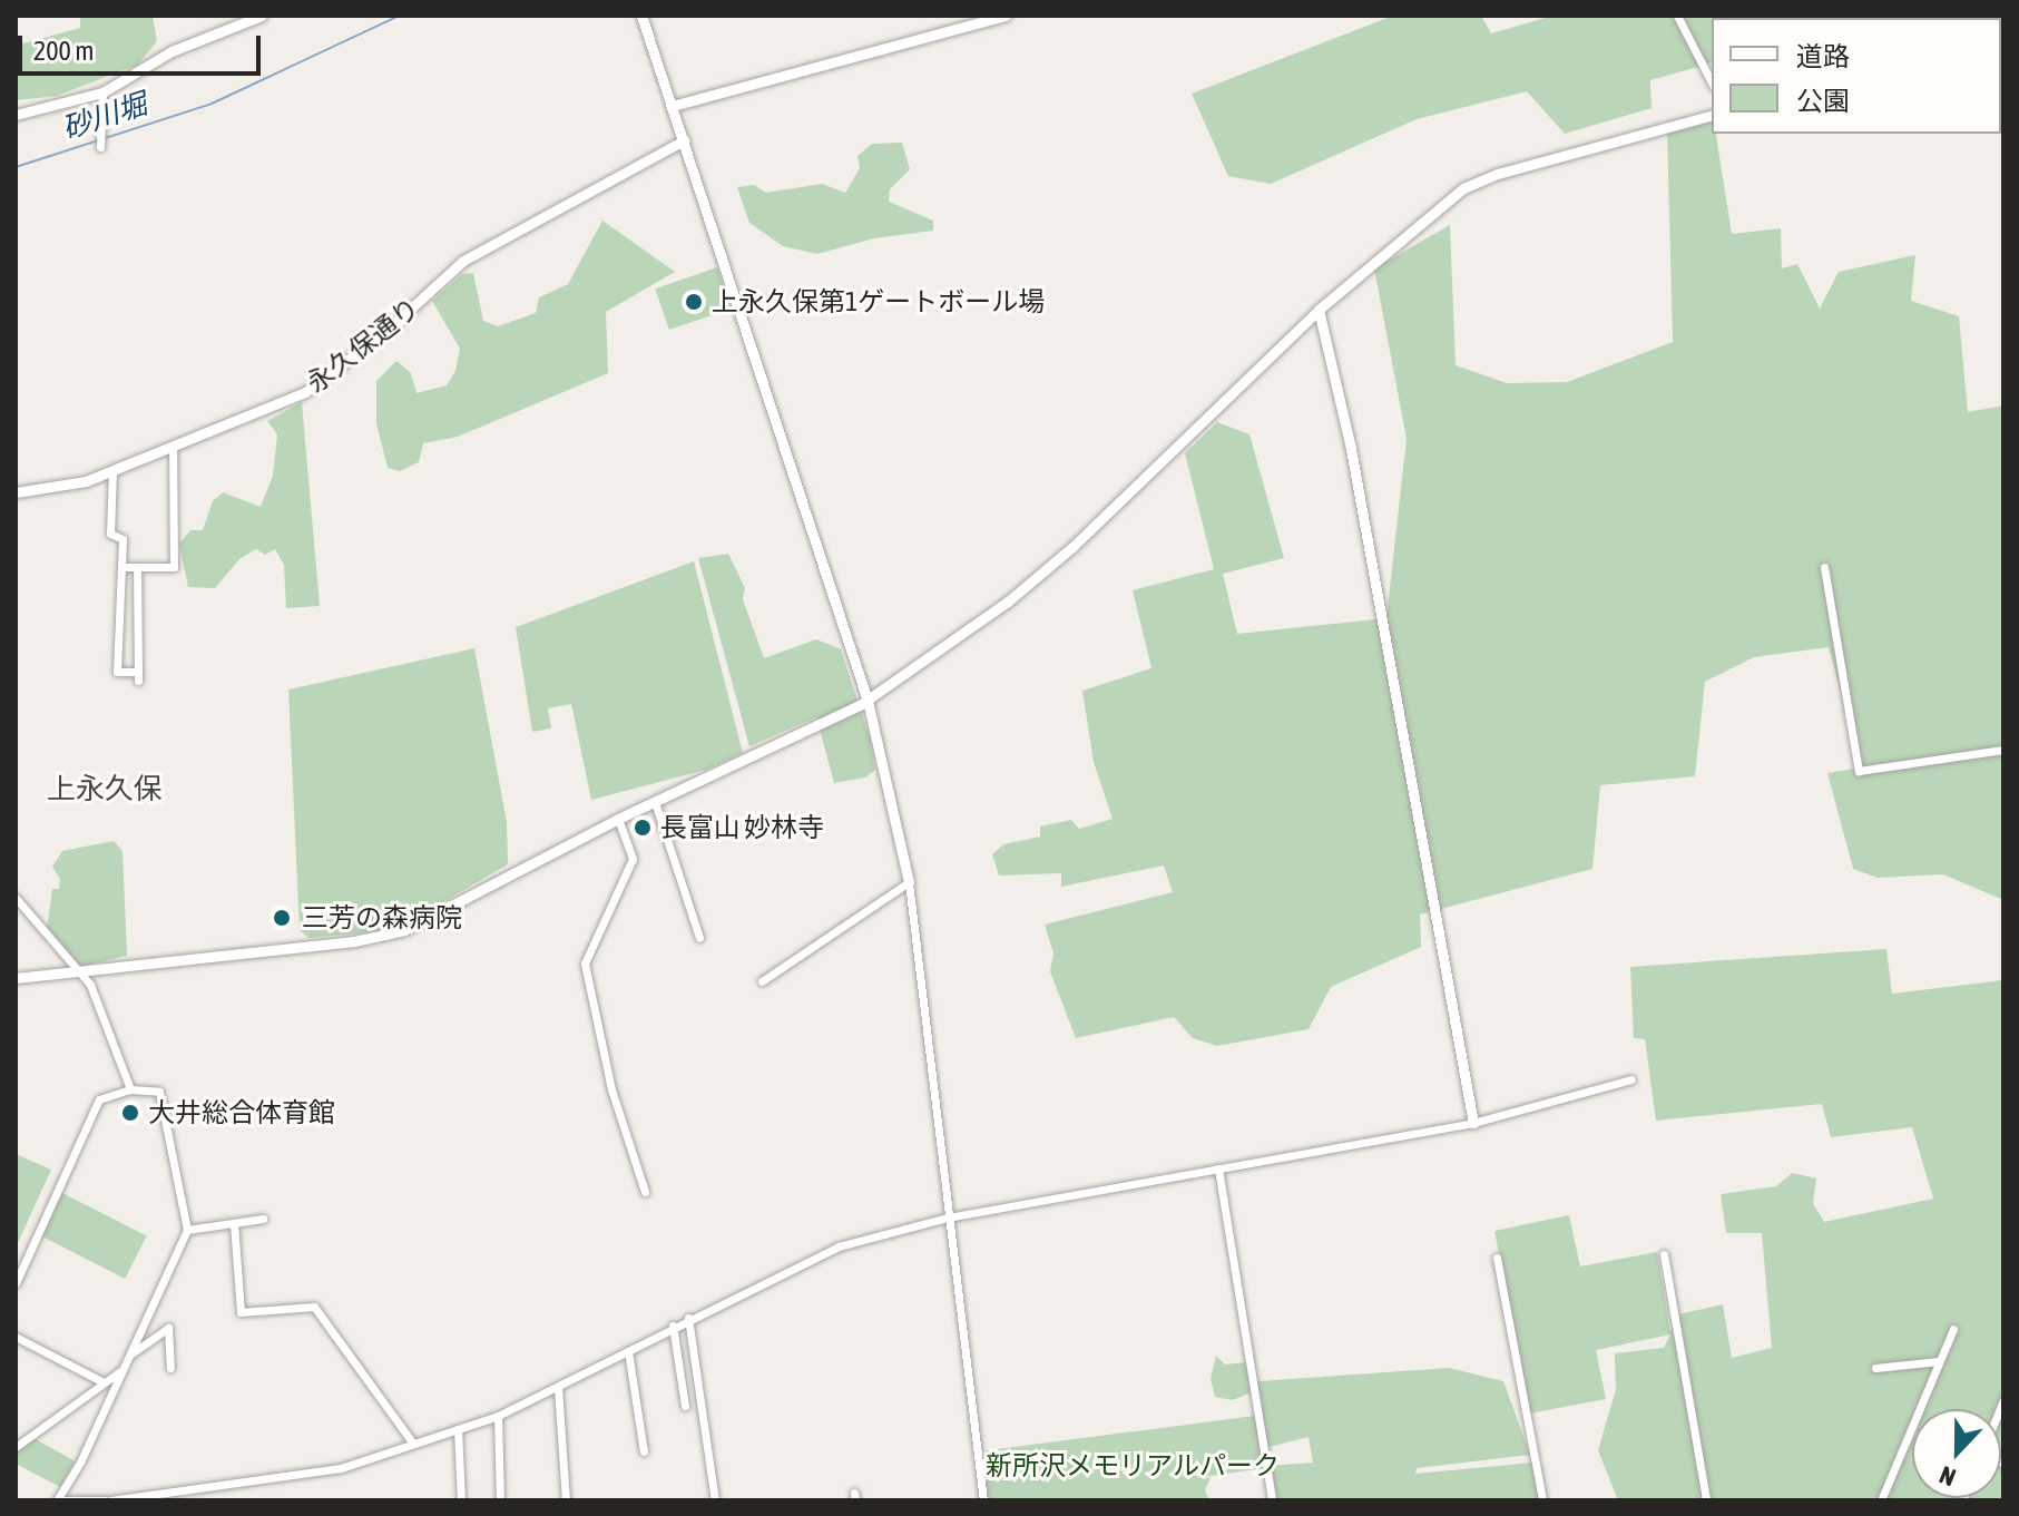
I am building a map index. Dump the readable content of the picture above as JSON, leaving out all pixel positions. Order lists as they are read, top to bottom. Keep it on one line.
{"streets":{"street":["永久保通り"]},"districts":["上永久保"],"water":["砂川堀"],"parks":["新所沢メモリアルパーク"],"places":["上永久保第1ゲートボール場","長富山 妙林寺","三芳の森病院","大井総合体育館"],"legend":["道路","公園"],"scale_bar":"200 m","north":"bottom"}
